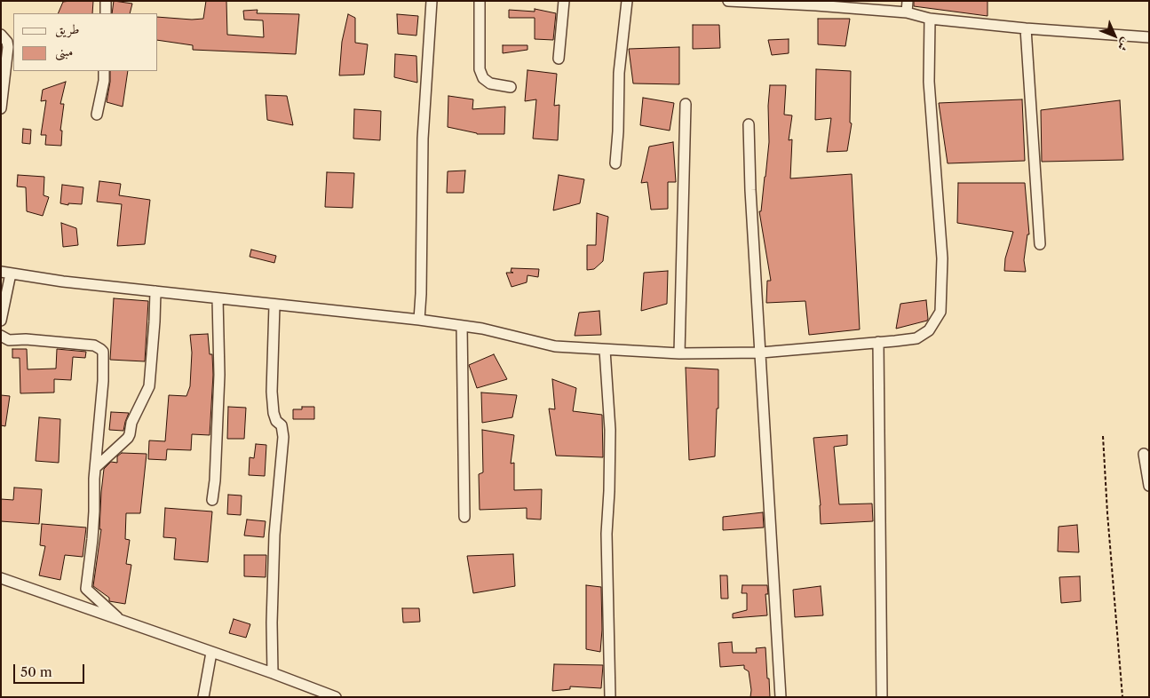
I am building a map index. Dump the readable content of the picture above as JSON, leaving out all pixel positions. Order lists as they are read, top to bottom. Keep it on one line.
{"legend":["طريق","مبنى"],"scale_bar":"50 m","north":"bottom right"}
